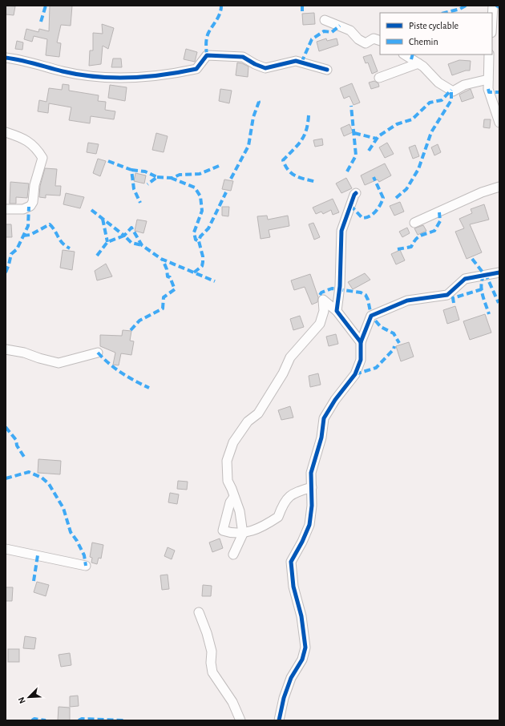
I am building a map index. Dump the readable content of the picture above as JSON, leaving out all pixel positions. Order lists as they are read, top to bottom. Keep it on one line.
{"legend":["Piste cyclable","Chemin"],"north":"bottom left"}
